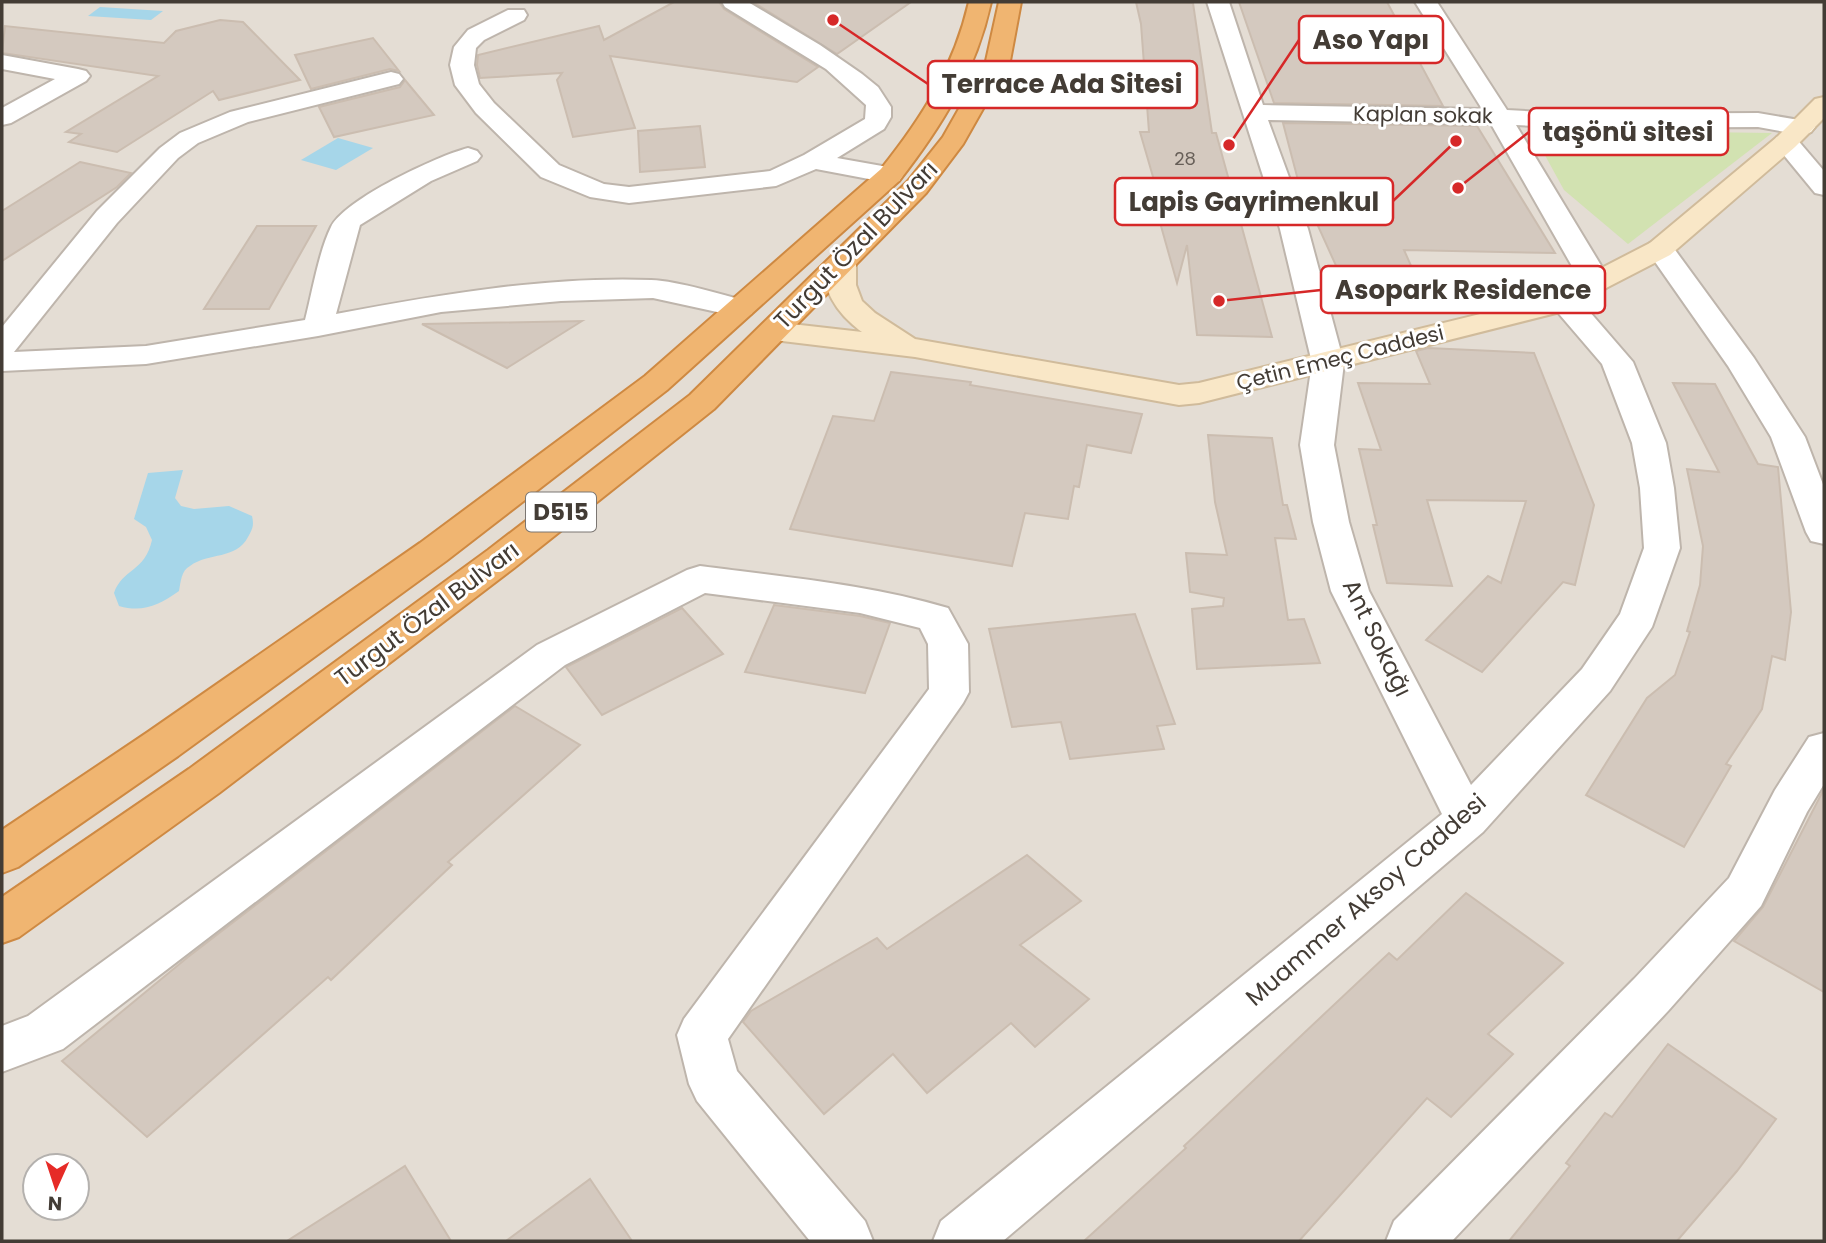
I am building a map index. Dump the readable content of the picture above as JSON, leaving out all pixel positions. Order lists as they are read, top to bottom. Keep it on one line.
{"streets":{"highway":["Turgut Özal Bulvarı","D515"],"street":["Kaplan sokak","Çetin Emeç Caddesi","Ant Sokağı","Muammer Aksoy Caddesi"]},"crossings":[["Kaplan sokak","Çetin Emeç Caddesi"],["Kaplan sokak","Muammer Aksoy Caddesi"],["Turgut Özal Bulvarı","Çetin Emeç Caddesi"],["Çetin Emeç Caddesi","Ant Sokağı"],["Çetin Emeç Caddesi","Muammer Aksoy Caddesi"],["Ant Sokağı","Muammer Aksoy Caddesi"]],"places":["Terrace Ada Sitesi","Lapis Gayrimenkul","Aso Yapı","taşönü sitesi","Asopark Residence"],"house_numbers":["28"],"north":"bottom"}
